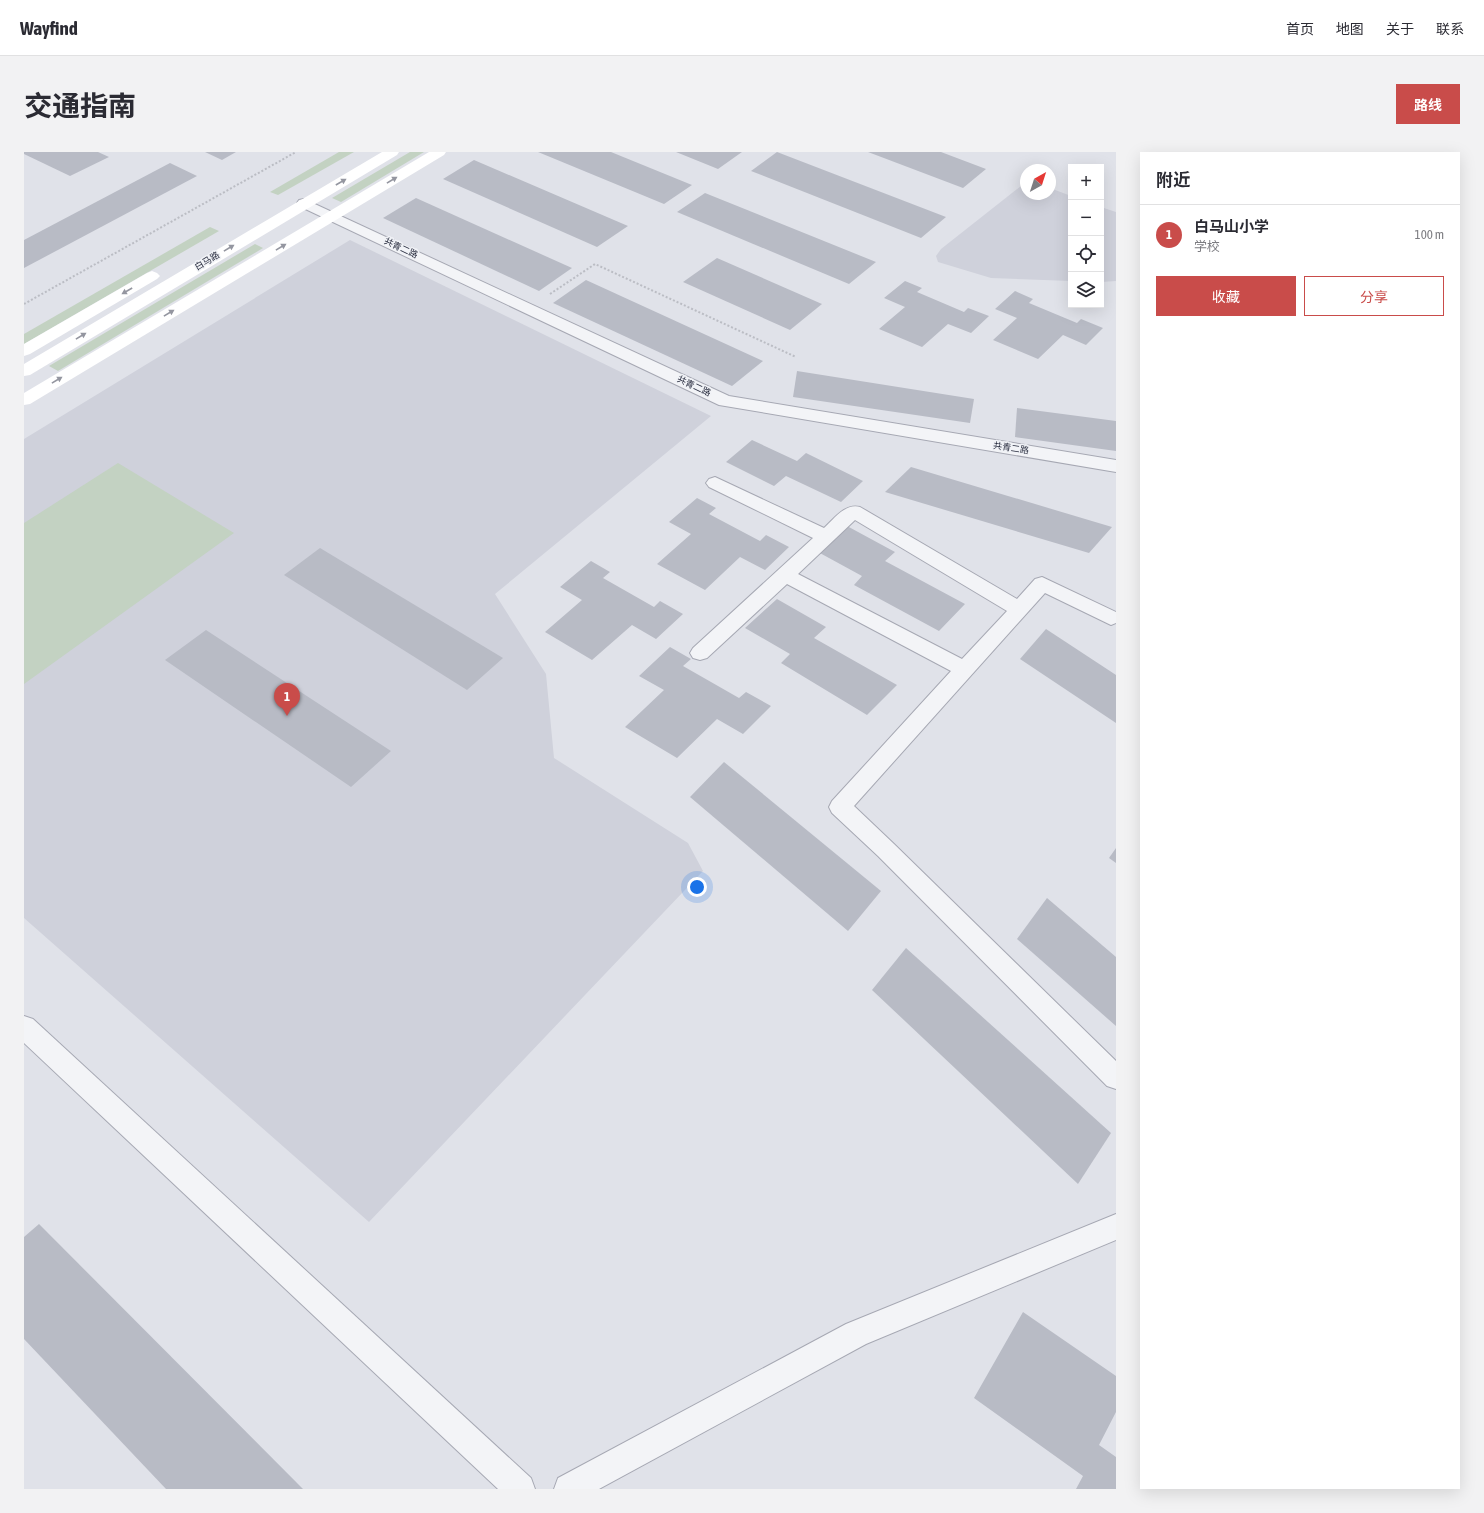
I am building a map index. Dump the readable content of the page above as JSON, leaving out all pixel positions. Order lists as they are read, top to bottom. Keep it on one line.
{"streets":{"street":["共青二路","白马路"]},"crossings":[["共青二路","白马路"]],"north":"top right","page":{"header":"Wayfind","nav":["首页","地图","关于","联系"],"title":"交通指南","buttons":["路线",["收藏","分享"]],"heading":"附近","map_buttons":["+","−"],"list":[{"mark":"1","name":"白马山小学","note":"学校","value":"100 m"}],"pins":"1"}}
